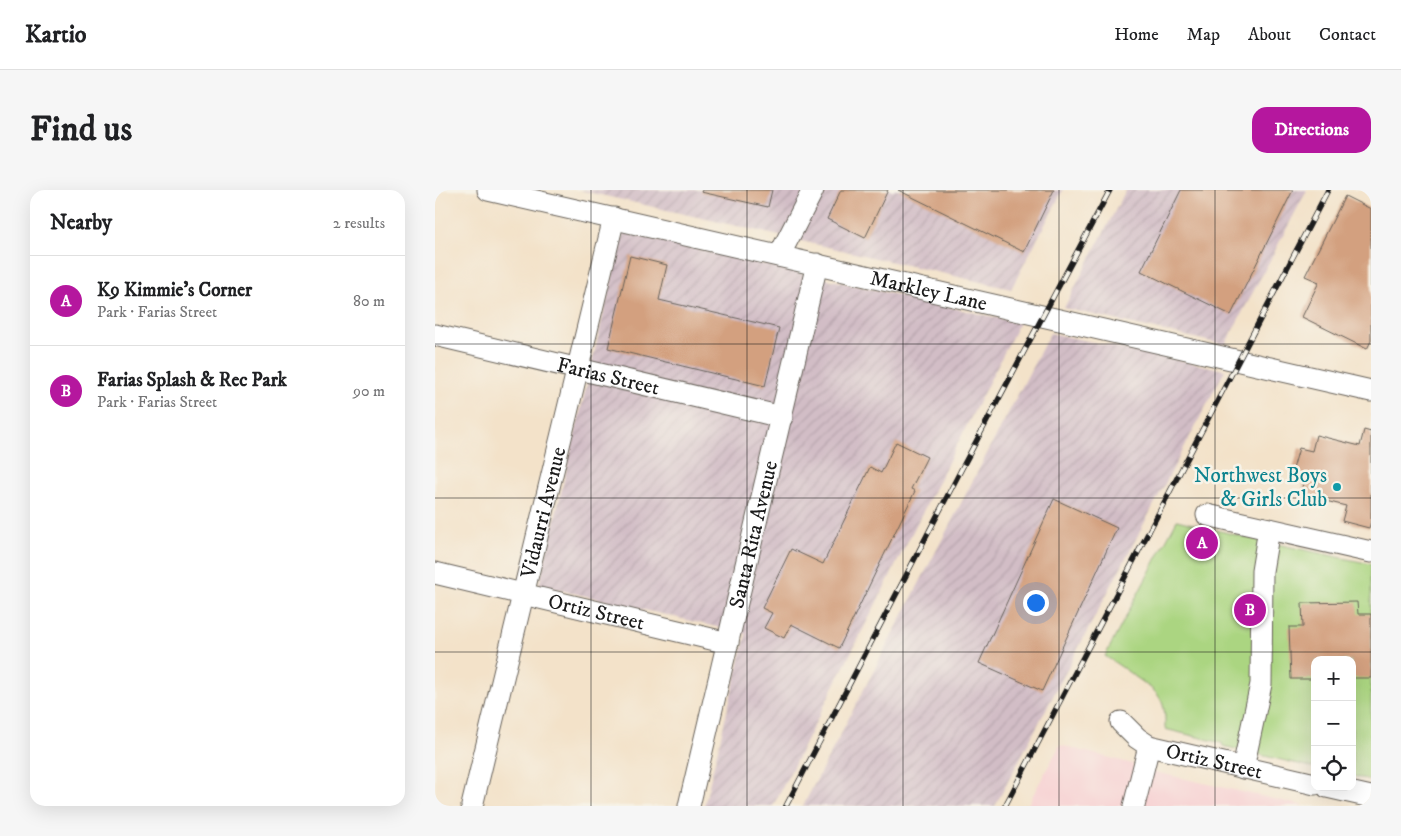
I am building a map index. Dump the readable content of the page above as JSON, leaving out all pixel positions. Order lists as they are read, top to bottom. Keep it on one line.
{"streets":{"street":["Markley Lane","Farias Street","Vidaurri Avenue","Santa Rita Avenue","Ortiz Street"]},"crossings":[["Markley Lane","Vidaurri Avenue"],["Markley Lane","Santa Rita Avenue"],["Farias Street","Vidaurri Avenue"],["Farias Street","Santa Rita Avenue"],["Vidaurri Avenue","Ortiz Street"],["Santa Rita Avenue","Ortiz Street"]],"places":["Northwest Boys & Girls Club"],"page":{"header":"Kartio","nav":["Home","Map","About","Contact"],"buttons":"Directions","title":"Find us","heading":["Nearby","2 results"],"list":[{"mark":"A","name":"K9 Kimmie's Corner","note":"Park · Farias Street","value":"80 m"},{"mark":"B","name":"Farias Splash & Rec Park","note":"Park · Farias Street","value":"90 m"}],"pins":["A","B"],"map_buttons":["+","−"]}}
